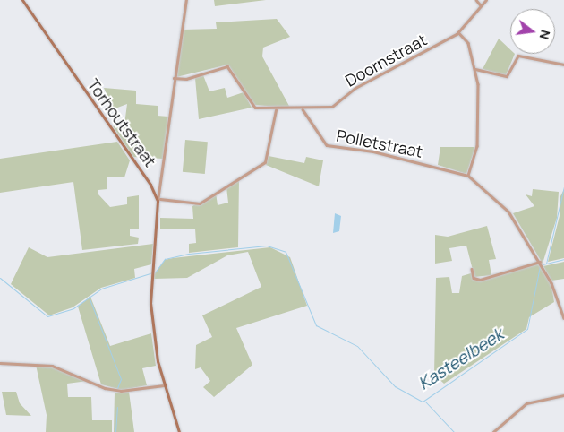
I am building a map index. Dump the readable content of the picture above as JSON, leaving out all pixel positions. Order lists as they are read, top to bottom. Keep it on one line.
{"streets":{"street":["Doornstraat","Torhoutstraat","Polletstraat"]},"crossings":[["Doornstraat","Polletstraat"]],"water":["Kasteelbeek"],"north":"right"}
